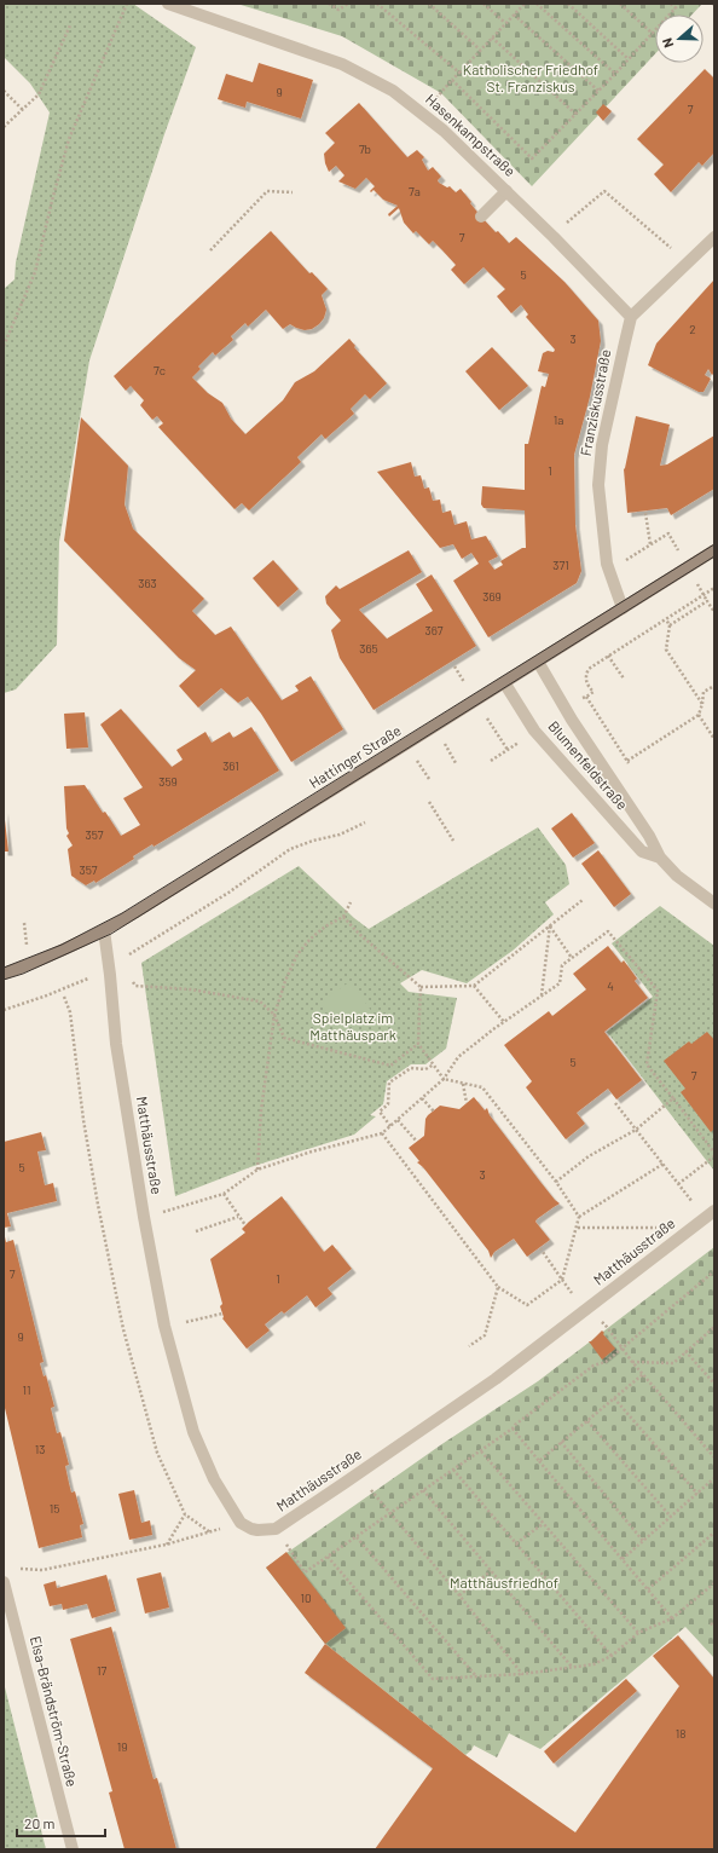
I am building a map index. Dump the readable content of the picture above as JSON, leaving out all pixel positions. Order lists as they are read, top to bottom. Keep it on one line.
{"streets":{"main road":["Hattinger Straße"],"street":["Hasenkampstraße","Franziskusstraße","Blumenfeldstraße","Matthäusstraße","Elsa-Brändström-Straße"]},"crossings":[["Hasenkampstraße","Franziskusstraße"],["Franziskusstraße","Hattinger Straße"],["Hattinger Straße","Blumenfeldstraße"],["Hattinger Straße","Matthäusstraße"]],"parks":["Katholischer Friedhof St. Franziskus","Spielplatz im Matthäuspark","Matthäusfriedhof"],"house_numbers":["9","7","7b","7a","7","5","2","3","7c","1a","1","371","363","369","367","365","361","359","357","357","4","5","7","5","3","7","1","9","11","13","15","10","17","18","19"],"scale_bar":"20 m","north":"left"}
